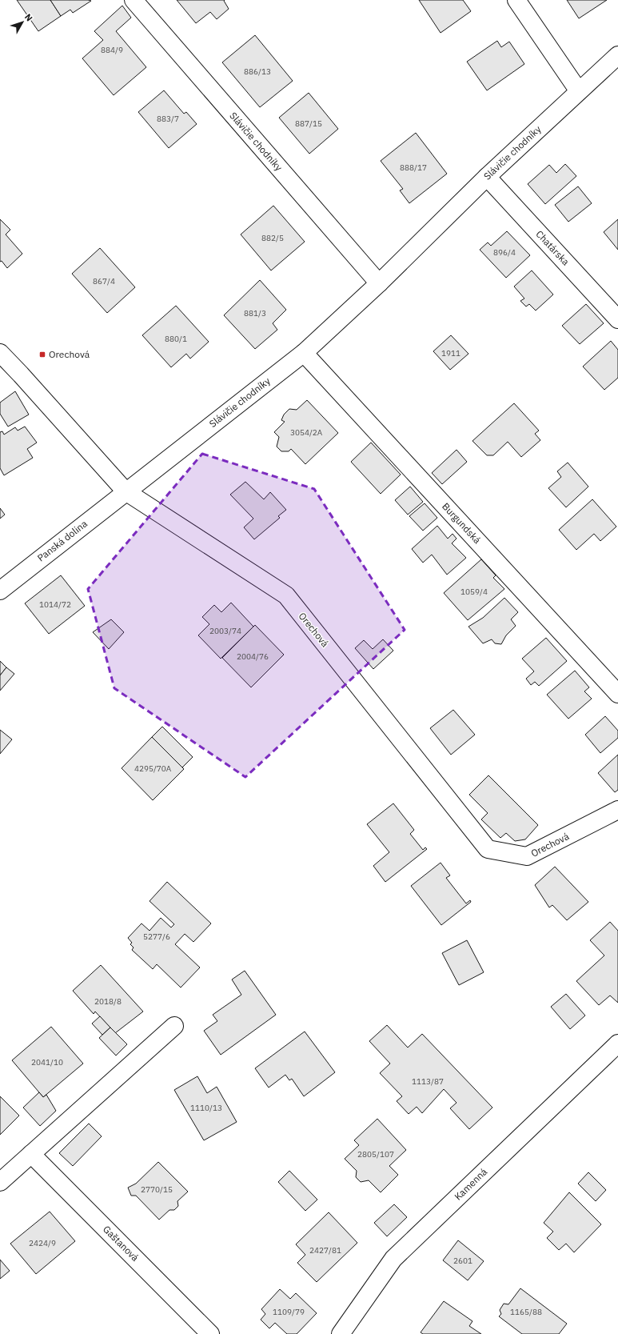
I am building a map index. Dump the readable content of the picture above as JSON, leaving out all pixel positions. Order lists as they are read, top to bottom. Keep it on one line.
{"streets":{"street":["Slávičie chodníky","Chatárska","Burgundská","Panská dolina","Orechová","Kamenná","Gaštanová"]},"crossings":[["Slávičie chodníky","Chatárska"],["Slávičie chodníky","Burgundská"],["Slávičie chodníky","Panská dolina"],["Slávičie chodníky","Orechová"],["Panská dolina","Orechová"]],"places":{"transit":["Orechová"]},"house_numbers":["884/9","886/13","883/7","887/15","888/17","882/5","896/4","867/4","881/3","880/1","1911","3054/2A","1059/4","1014/72","2003/74","2004/76","4295/70A","5277/6","2018/8","2041/10","1113/87","1110/13","2805/107","2770/15","2424/9","2427/81","2601","1109/79","1165/88"],"north":"top right"}
